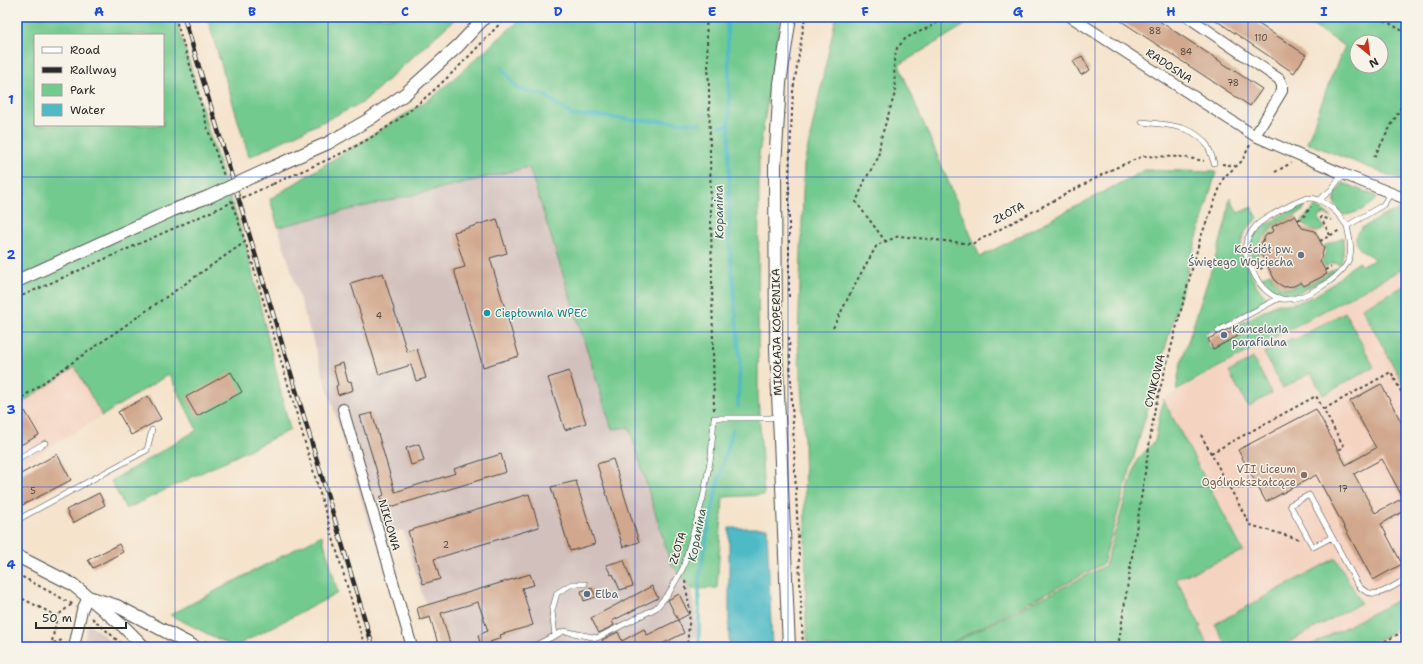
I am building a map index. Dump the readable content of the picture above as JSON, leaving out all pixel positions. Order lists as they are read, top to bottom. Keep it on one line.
{"streets":{"street":["RADOSNA","MIKOŁAJA KOPERNIKA","NIKLOWA"],"lane":["ZŁOTA"],"path":["CYNKOWA"]},"crossings":[["RADOSNA","CYNKOWA"],["ZŁOTA","CYNKOWA"]],"water":["Kopanina"],"places":["Kościół pw. Świętego Wojciecha","Ciepłownia WPEC","Kancelaria parafialna","VII Liceum Ogólnokształcące","Elba"],"house_numbers":["88","110","84","78","4","17","5","2"],"legend":["Road","Railway","Park","Water"],"scale_bar":"50 m","north":"bottom right","grid":{"columns":["A","B","C","D","E","F","G","H","I"],"rows":["1","2","3","4"]}}
